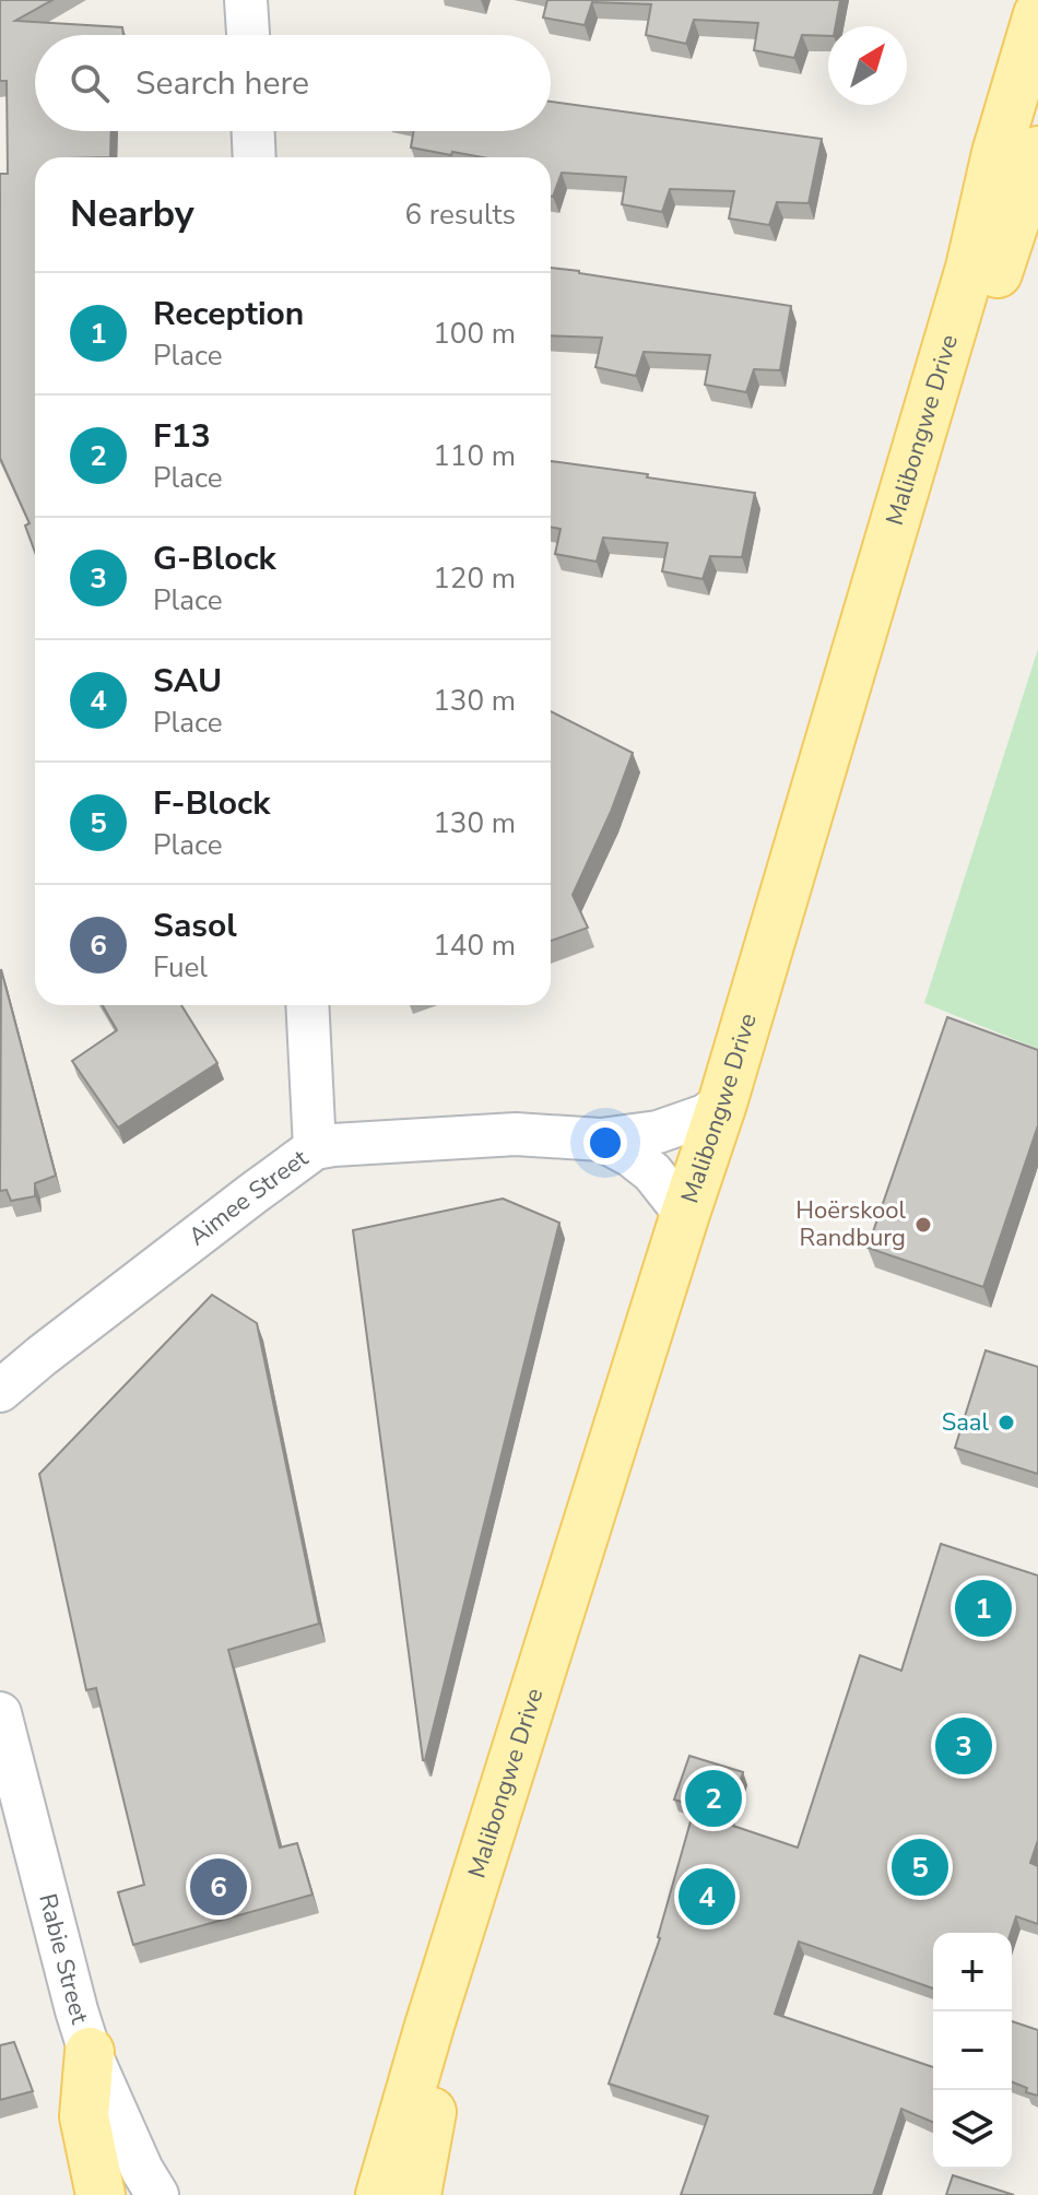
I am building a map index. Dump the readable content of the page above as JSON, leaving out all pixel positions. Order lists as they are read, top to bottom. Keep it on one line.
{"streets":{"main road":["Malibongwe Drive"],"street":["Aimee Street","Rabie Street"]},"crossings":[["Malibongwe Drive","Aimee Street"]],"places":["Hoërskool Randburg","Saal"],"north":"top right","page":{"search":"Search here","heading":["Nearby","6 results"],"list":[{"mark":"1","name":"Reception","note":"Place","value":"100 m"},{"mark":"2","name":"F13","note":"Place","value":"110 m"},{"mark":"3","name":"G-Block","note":"Place","value":"120 m"},{"mark":"4","name":"SAU","note":"Place","value":"130 m"},{"mark":"5","name":"F-Block","note":"Place","value":"130 m"},{"mark":"6","name":"Sasol","note":"Fuel","value":"140 m"}],"pins":["1","3","2","5","6","4"],"map_buttons":["+","−"]}}
